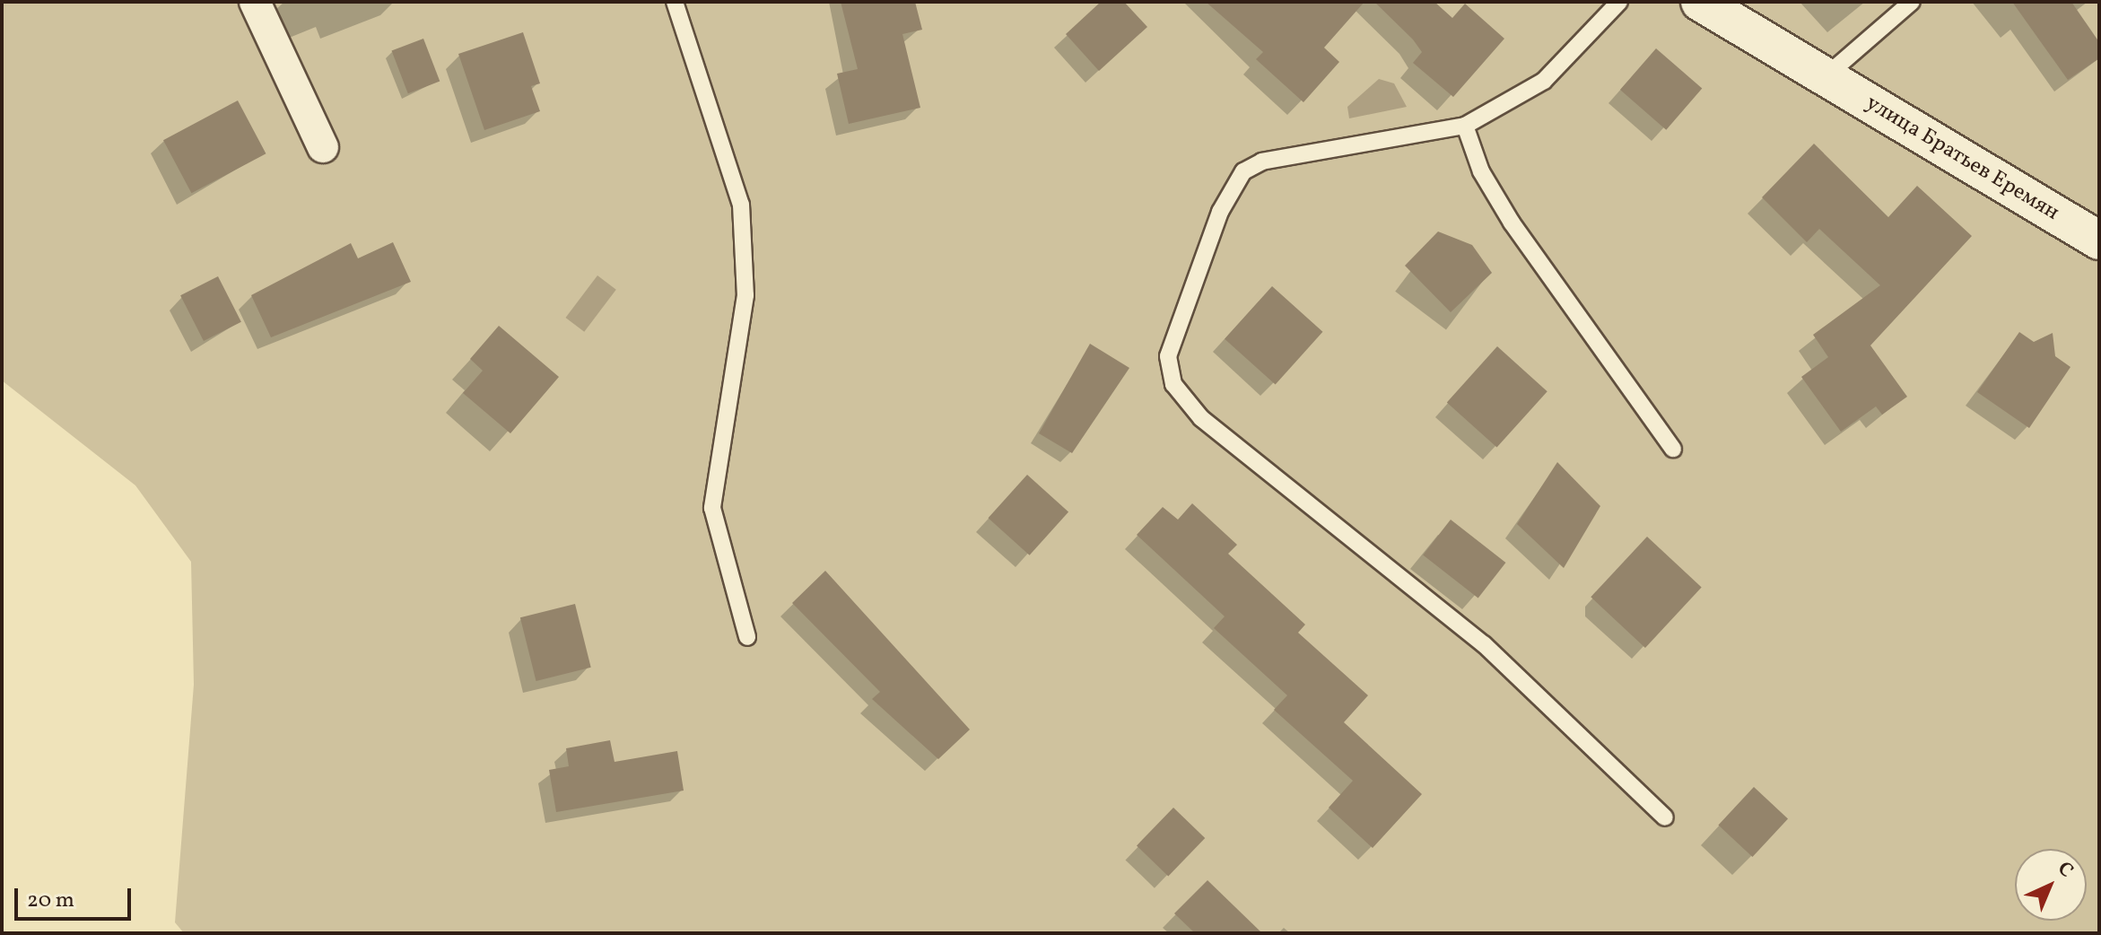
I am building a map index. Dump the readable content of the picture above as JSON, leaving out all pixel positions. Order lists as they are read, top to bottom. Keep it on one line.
{"streets":{"street":["улица Братьев Еремян"]},"scale_bar":"20 m","north":"top right"}
